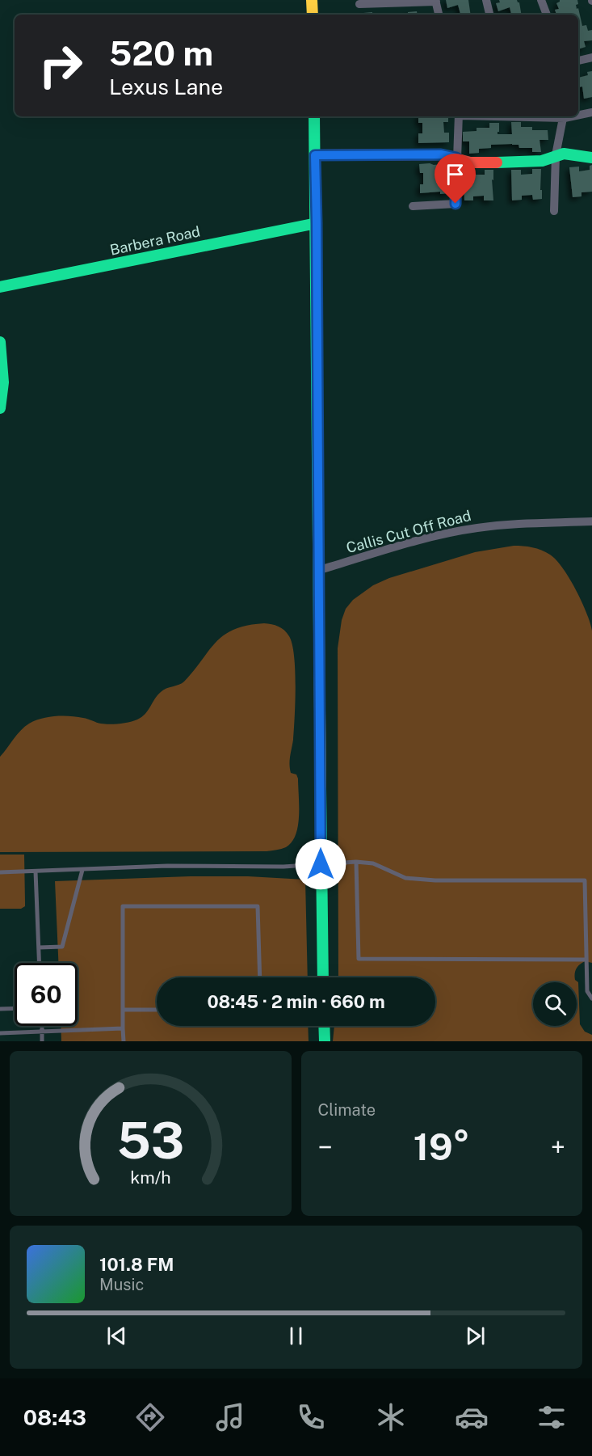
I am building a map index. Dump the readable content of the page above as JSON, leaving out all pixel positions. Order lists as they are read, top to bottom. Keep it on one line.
{"streets":{"main road":["Barbera Road"],"street":["Callis Cut Off Road"]},"page":{"turn":["520 m","Lexus Lane"],"limit":"60","trip":"08:45 · 2 min · 660 m","tile":"Climate","heat":["−","19°","+"],"song":["101.8 FM","Music"],"tabs":"08:43","gauge":["53","km/h"]}}
